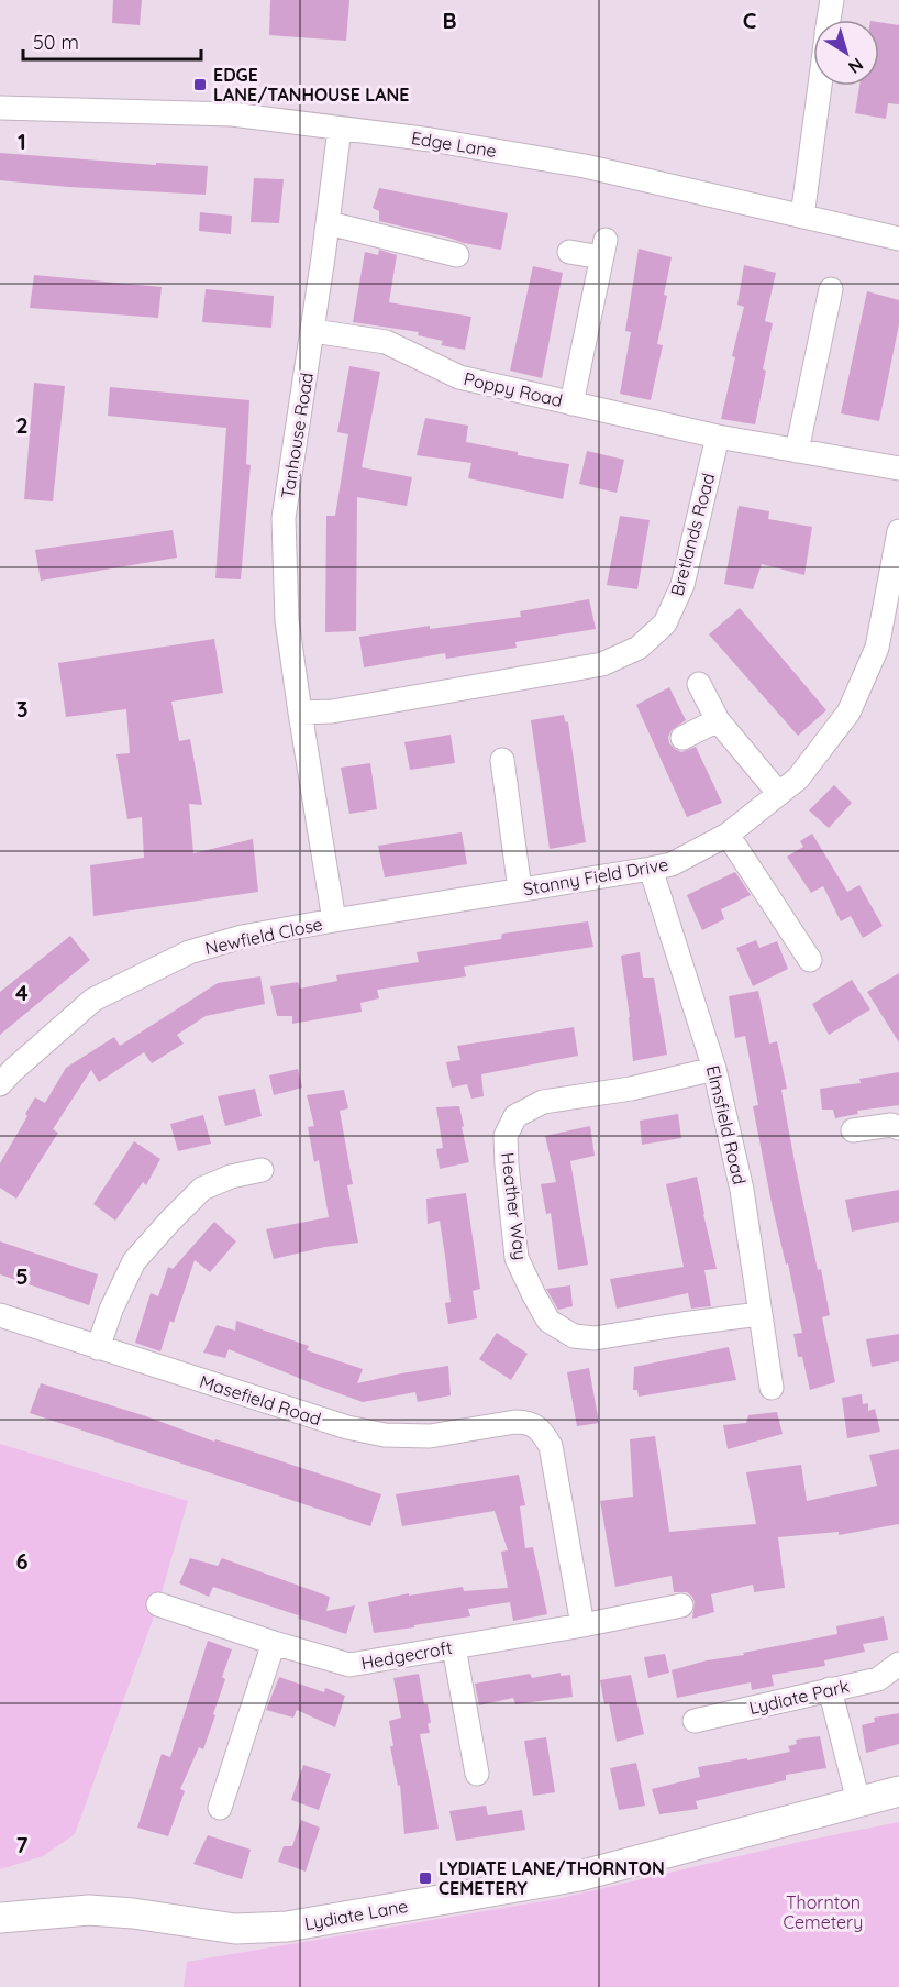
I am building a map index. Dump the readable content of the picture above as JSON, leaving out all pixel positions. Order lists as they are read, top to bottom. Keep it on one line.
{"streets":{"main road":["Lydiate Lane"],"street":["Edge Lane","Poppy Road","Tanhouse Road","Bretlands Road","Stanny Field Drive","Newfield Close","Elmsfield Road","Heather Way","Masefield Road","Hedgecroft","Lydiate Park"]},"crossings":[["Edge Lane","Tanhouse Road"],["Poppy Road","Tanhouse Road"],["Poppy Road","Bretlands Road"],["Tanhouse Road","Bretlands Road"],["Tanhouse Road","Stanny Field Drive"],["Tanhouse Road","Newfield Close"],["Stanny Field Drive","Newfield Close"],["Stanny Field Drive","Elmsfield Road"],["Elmsfield Road","Heather Way"],["Masefield Road","Hedgecroft"]],"parks":["Thornton Cemetery"],"places":{"transit":["EDGE LANE/TANHOUSE LANE","LYDIATE LANE/THORNTON CEMETERY"]},"scale_bar":"50 m","north":"bottom right","grid":{"columns":["B","C"],"rows":["1","2","3","4","5","6","7"]}}
